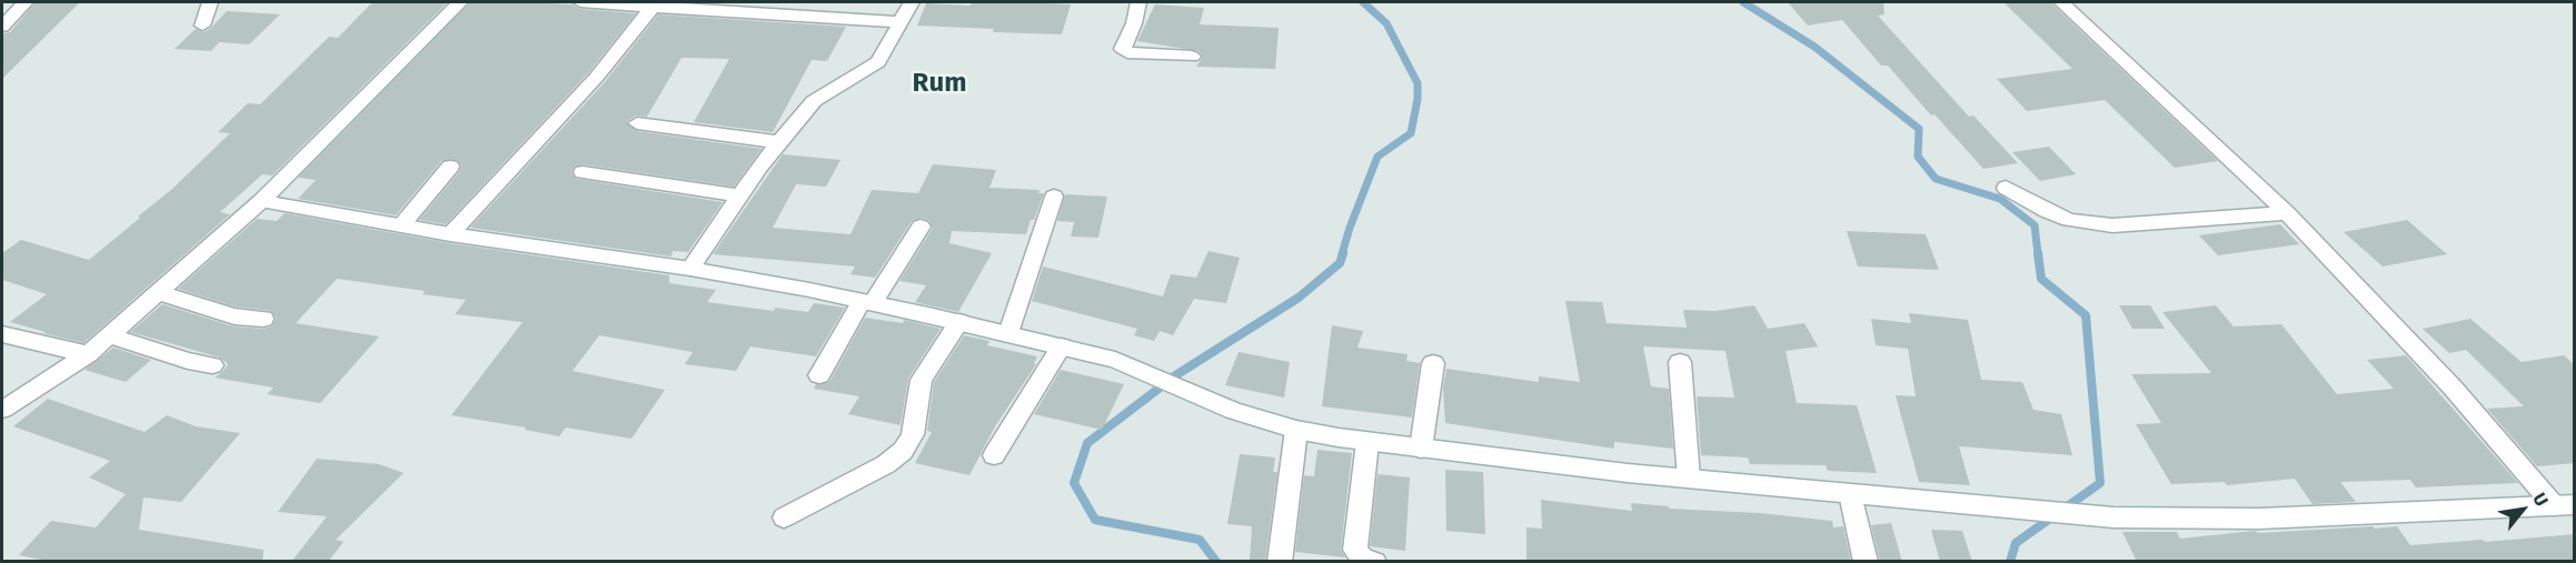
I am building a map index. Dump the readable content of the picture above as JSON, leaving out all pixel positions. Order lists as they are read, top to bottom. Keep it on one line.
{"districts":["Rum"],"north":"top right"}
